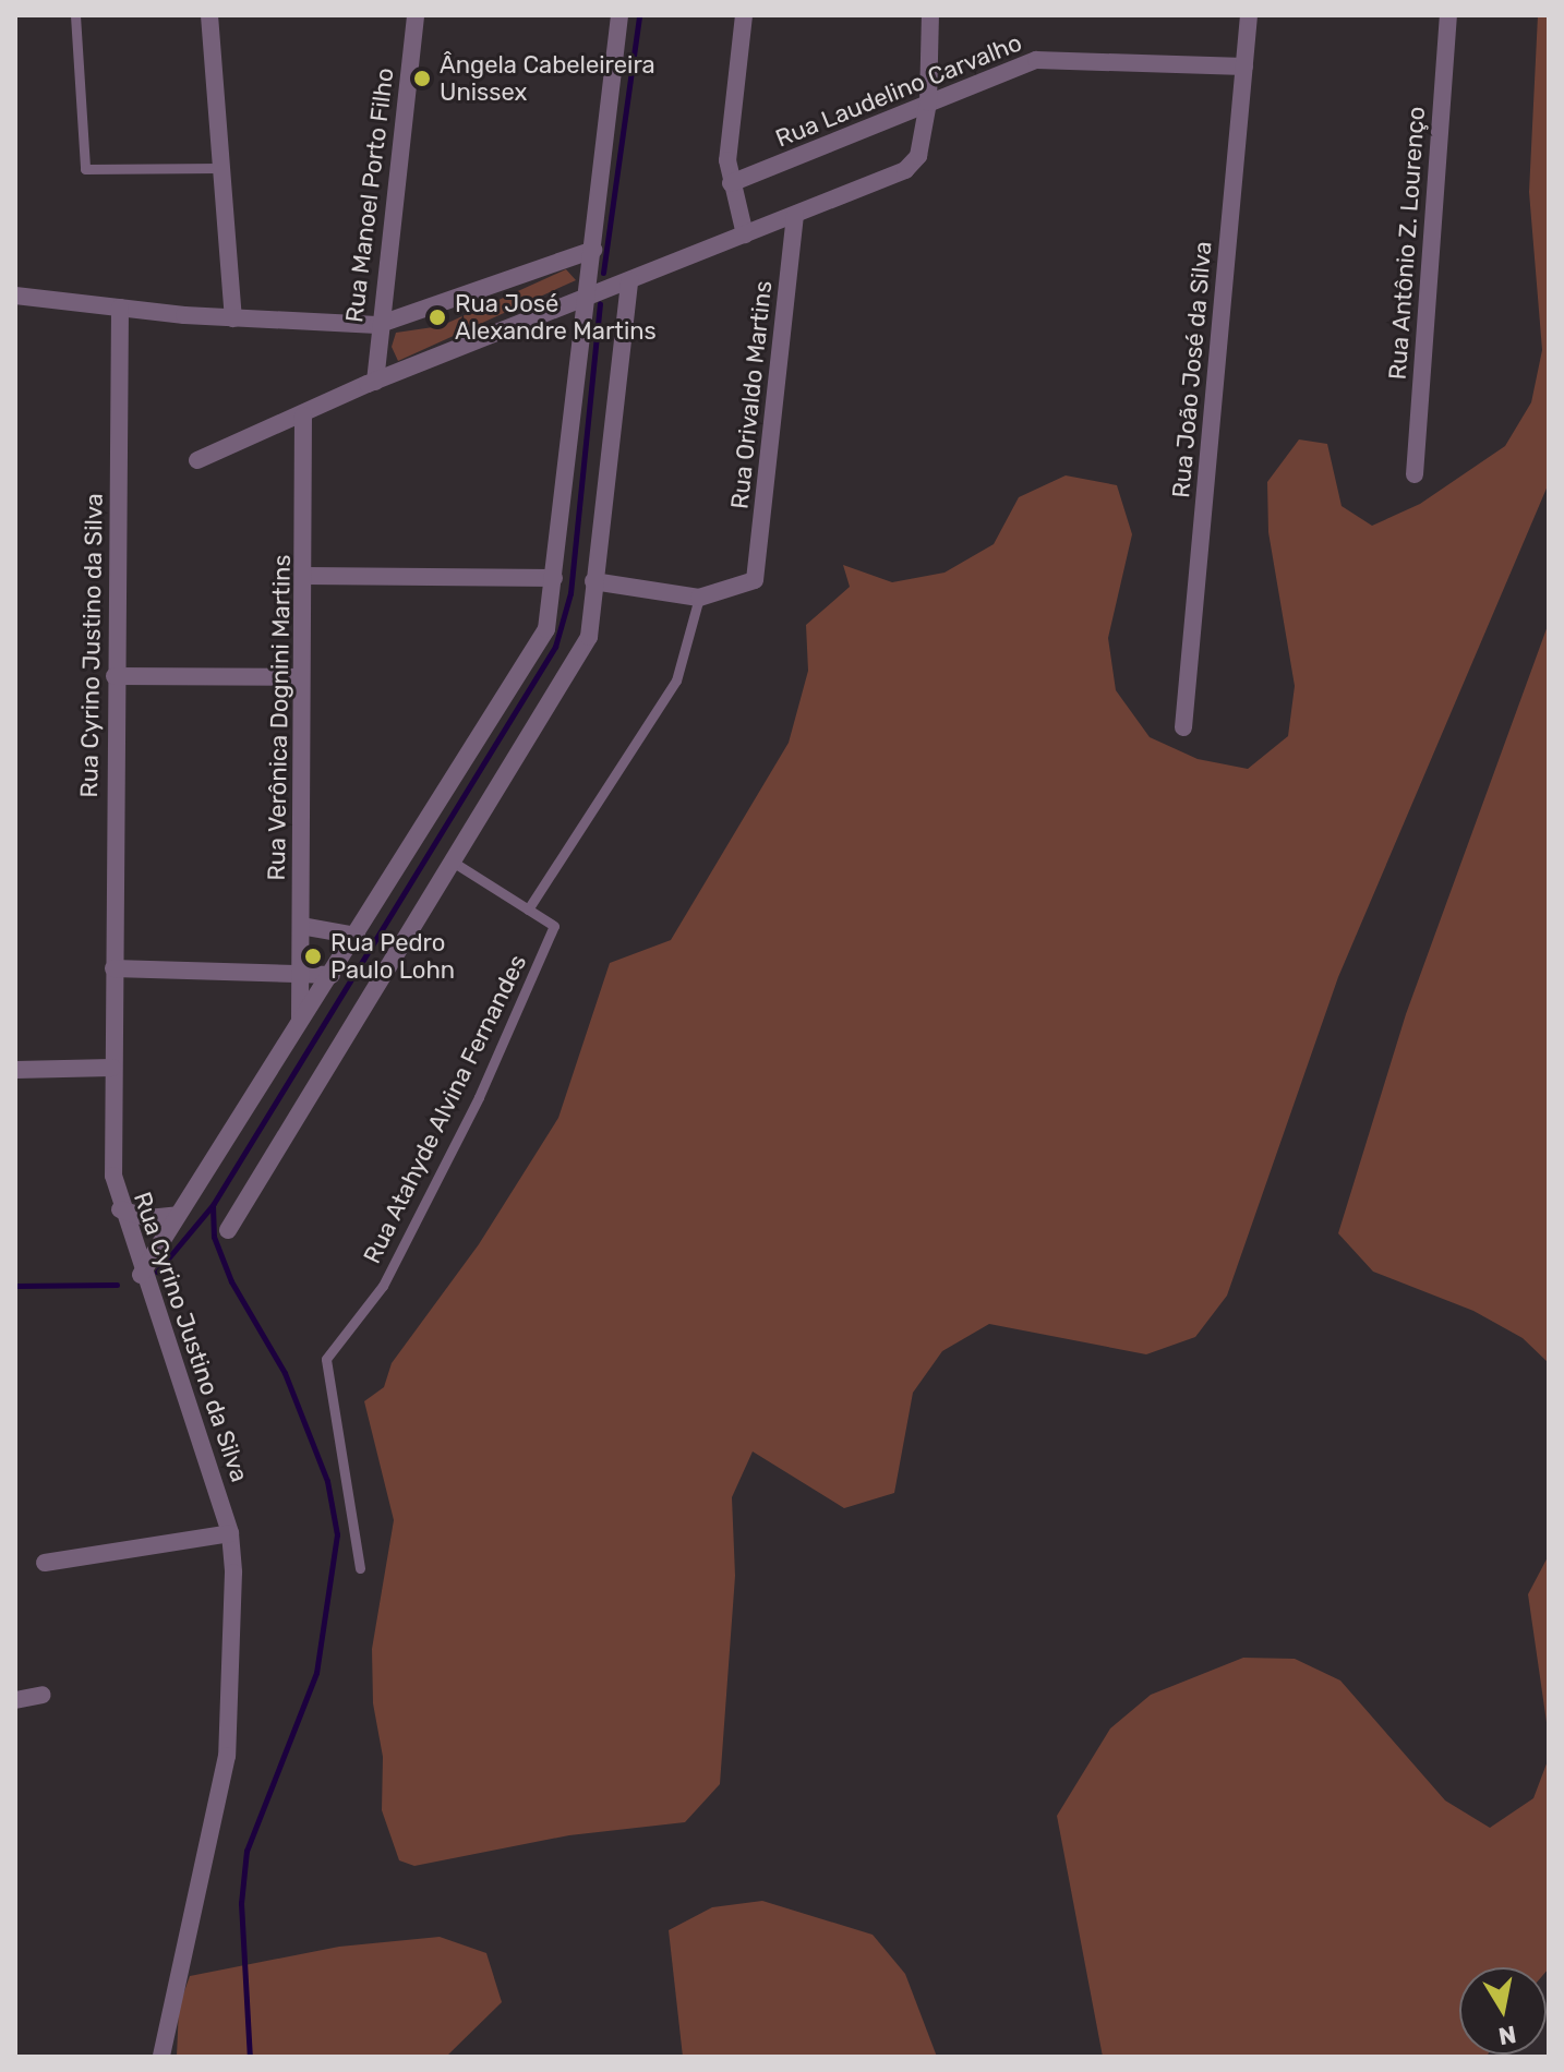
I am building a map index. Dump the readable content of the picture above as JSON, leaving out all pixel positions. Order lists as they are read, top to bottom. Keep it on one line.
{"streets":{"street":["Rua Laudelino Carvalho","Rua Manoel Porto Filho","Rua Antônio Z. Lourenço","Rua João José da Silva","Rua Orivaldo Martins","Rua Cyrino Justino da Silva","Rua Verônica Dognini Martins"],"lane":["Rua Atahyde Alvina Fernandes"]},"crossings":[["Rua Laudelino Carvalho","Rua João José da Silva"]],"places":["Ângela Cabeleireira Unissex","Rua José Alexandre Martins","Rua Pedro Paulo Lohn"],"north":"bottom"}
